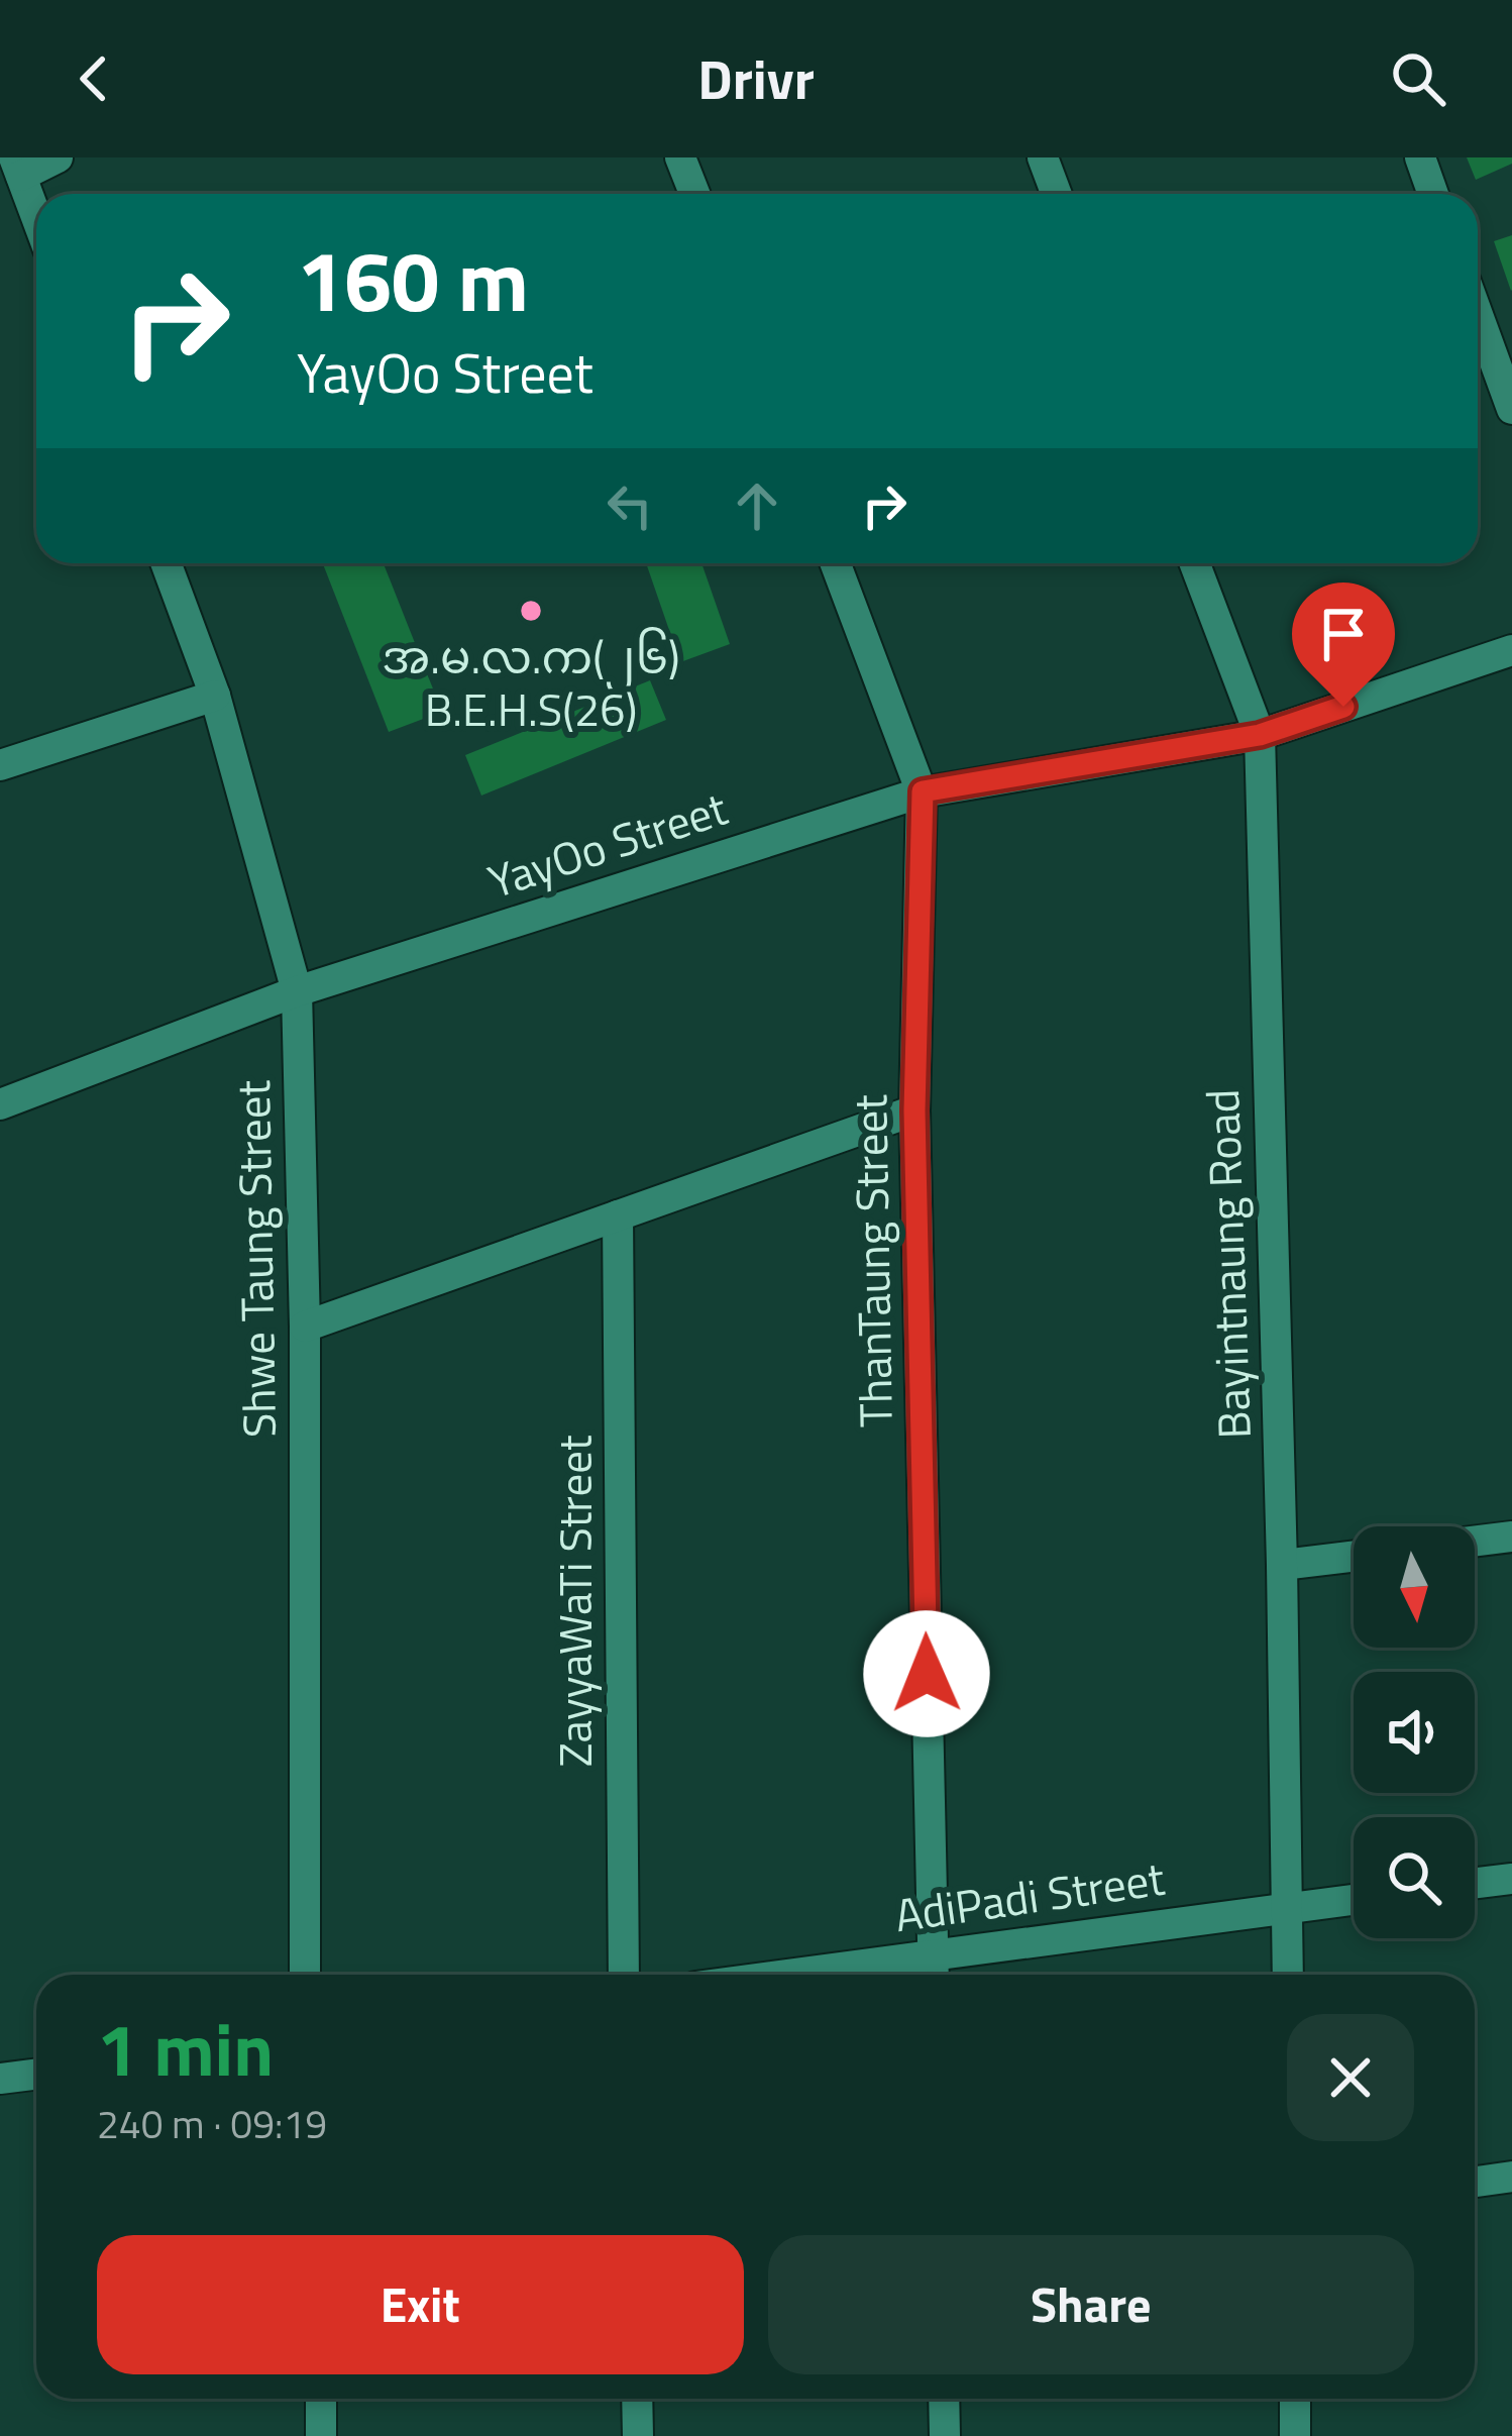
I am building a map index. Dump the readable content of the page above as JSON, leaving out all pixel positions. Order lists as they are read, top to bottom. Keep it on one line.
{"streets":{"street":["YayOo Street","Shwe Taung Street","ThanTaung Street","Bayintnaung Road","ZayyaWaTi Street","AdiPadi Street"]},"crossings":[["YayOo Street","Shwe Taung Street"],["YayOo Street","ThanTaung Street"],["YayOo Street","Bayintnaung Road"],["ThanTaung Street","AdiPadi Street"],["Bayintnaung Road","AdiPadi Street"]],"places":["အ.မ.လ.က(၂၆) B.E.H.S(26)"],"north":"bottom","page":{"header":"Drivr","turn":["160 m","YayOo Street"],"heading":["1 min","240 m · 09:19"],"buttons":["Exit","Share"]}}
